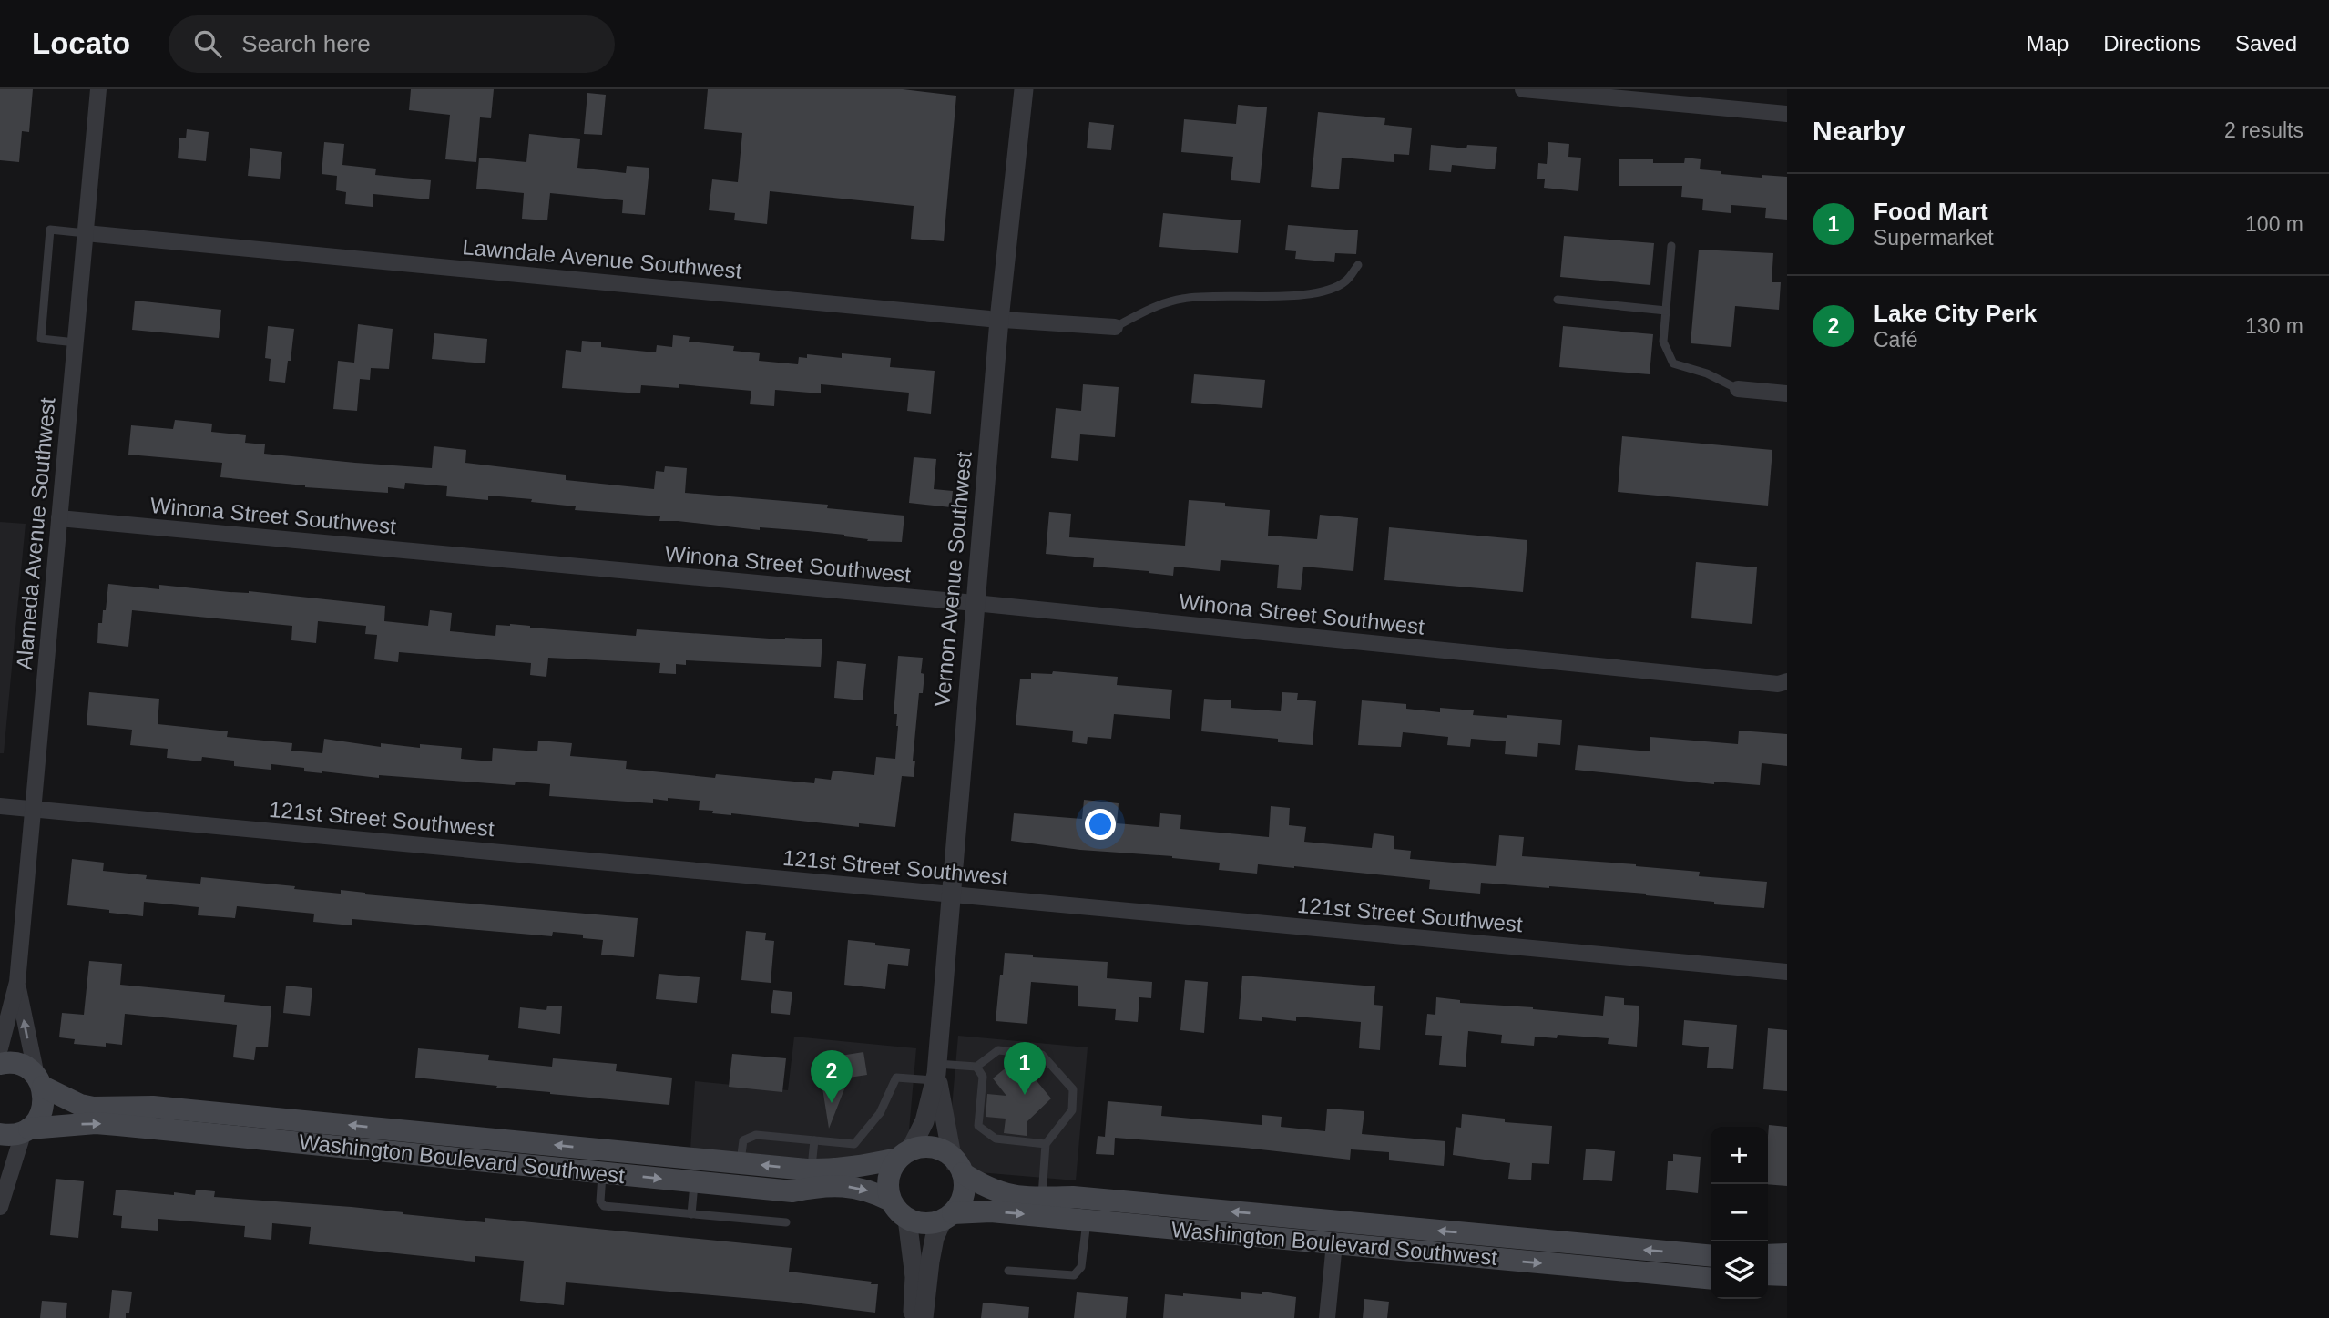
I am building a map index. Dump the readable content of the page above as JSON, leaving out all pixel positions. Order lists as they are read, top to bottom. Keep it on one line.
{"streets":{"main road":["Washington Boulevard Southwest"],"street":["Lawndale Avenue Southwest","Winona Street Southwest","Alameda Avenue Southwest","Vernon Avenue Southwest","121st Street Southwest"]},"crossings":[["Lawndale Avenue Southwest","Alameda Avenue Southwest"],["Lawndale Avenue Southwest","Vernon Avenue Southwest"],["Winona Street Southwest","Alameda Avenue Southwest"],["Winona Street Southwest","Vernon Avenue Southwest"],["Alameda Avenue Southwest","121st Street Southwest"],["Alameda Avenue Southwest","Washington Boulevard Southwest"],["Vernon Avenue Southwest","121st Street Southwest"],["Vernon Avenue Southwest","Washington Boulevard Southwest"]],"page":{"header":"Locato","search":"Search here","nav":["Map","Directions","Saved"],"heading":["Nearby","2 results"],"list":[{"mark":"1","name":"Food Mart","note":"Supermarket","value":"100 m"},{"mark":"2","name":"Lake City Perk","note":"Café","value":"130 m"}],"pins":["1","2"],"map_buttons":["+","−"]}}
